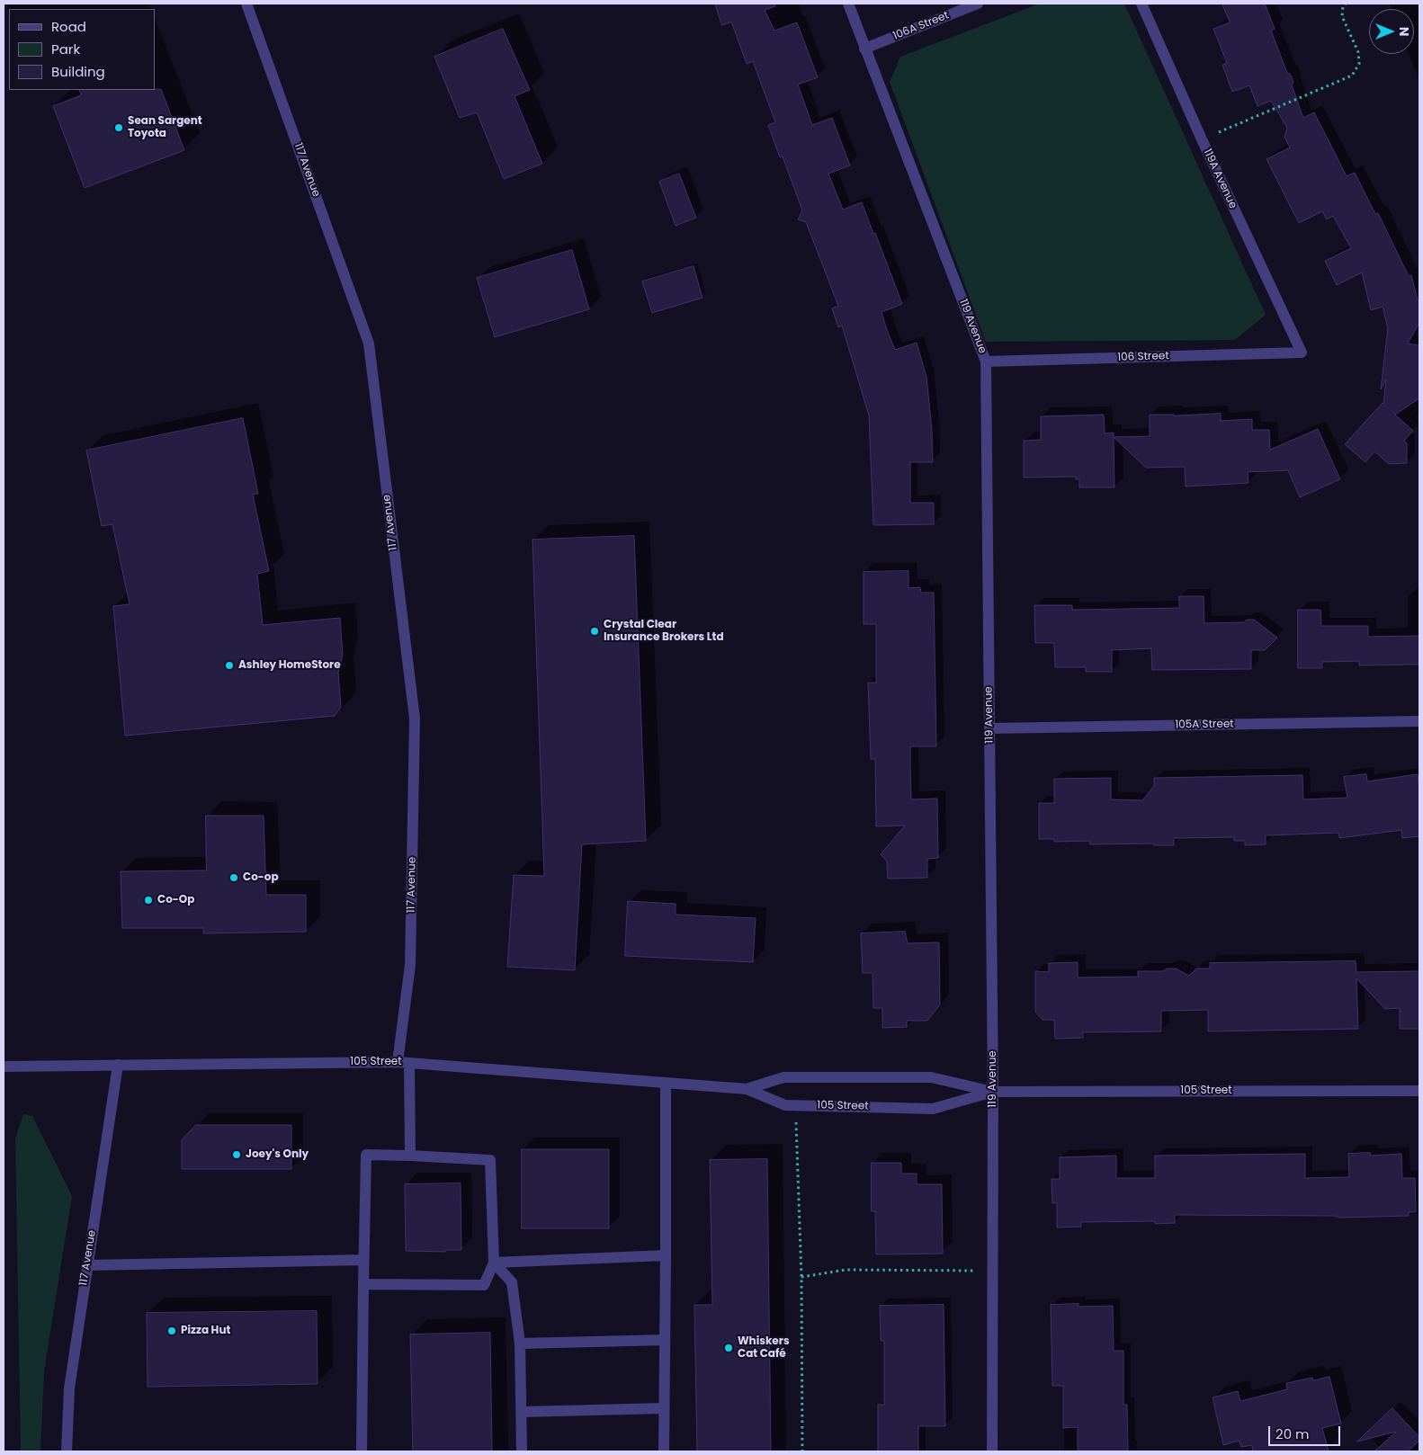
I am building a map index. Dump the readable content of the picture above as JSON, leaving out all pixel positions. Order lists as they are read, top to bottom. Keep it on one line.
{"streets":{"street":["106A Street","117 Avenue","119A Avenue","119 Avenue","106 Street","105A Street","105 Street"]},"crossings":[["106A Street","119 Avenue"],["117 Avenue","105 Street"],["119A Avenue","106 Street"],["119 Avenue","106 Street"],["119 Avenue","105A Street"],["119 Avenue","105 Street"]],"places":["Sean Sargent Toyota","Crystal Clear Insurance Brokers Ltd","Ashley HomeStore","Co-op","Co-Op","Joey's Only","Pizza Hut","Whiskers Cat Café"],"legend":["Road","Park","Building"],"scale_bar":"20 m","north":"right"}
